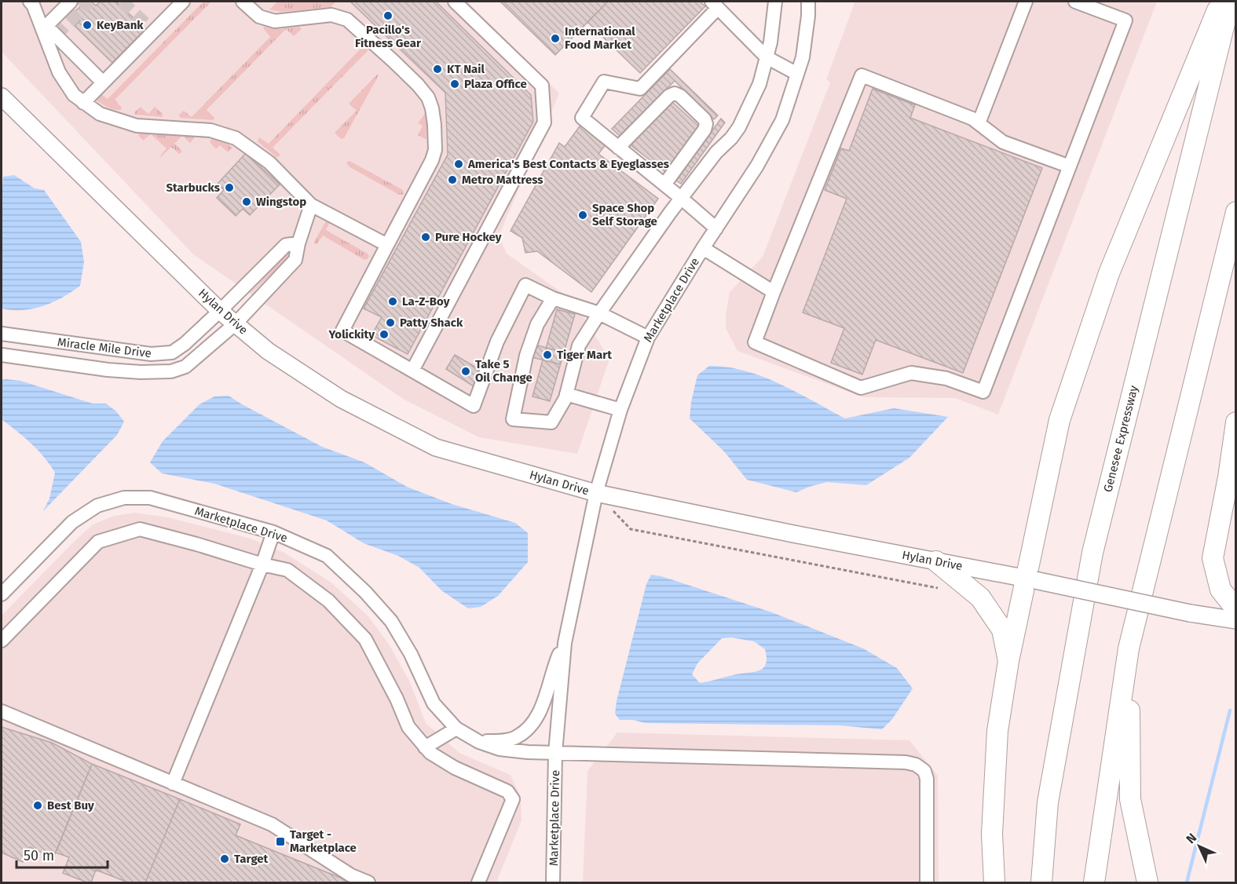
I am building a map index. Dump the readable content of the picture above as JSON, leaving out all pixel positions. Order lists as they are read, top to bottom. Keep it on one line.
{"streets":{"highway":["Genesee Expressway"],"main road":["Hylan Drive"],"street":["Marketplace Drive","Miracle Mile Drive"]},"crossings":[["Marketplace Drive","Hylan Drive"],["Hylan Drive","Miracle Mile Drive"]],"places":{"other":["Pacillo's Fitness Gear","KeyBank","International Food Market","KT Nail","Plaza Office","America's Best Contacts & Eyeglasses","Metro Mattress","Starbucks","Wingstop","Space Shop Self Storage","Pure Hockey","La-Z-Boy","Patty Shack","Yolickity","Tiger Mart","Take 5 Oil Change","Best Buy","Target"],"transit":["Target - Marketplace"]},"scale_bar":"50 m","north":"top left"}
